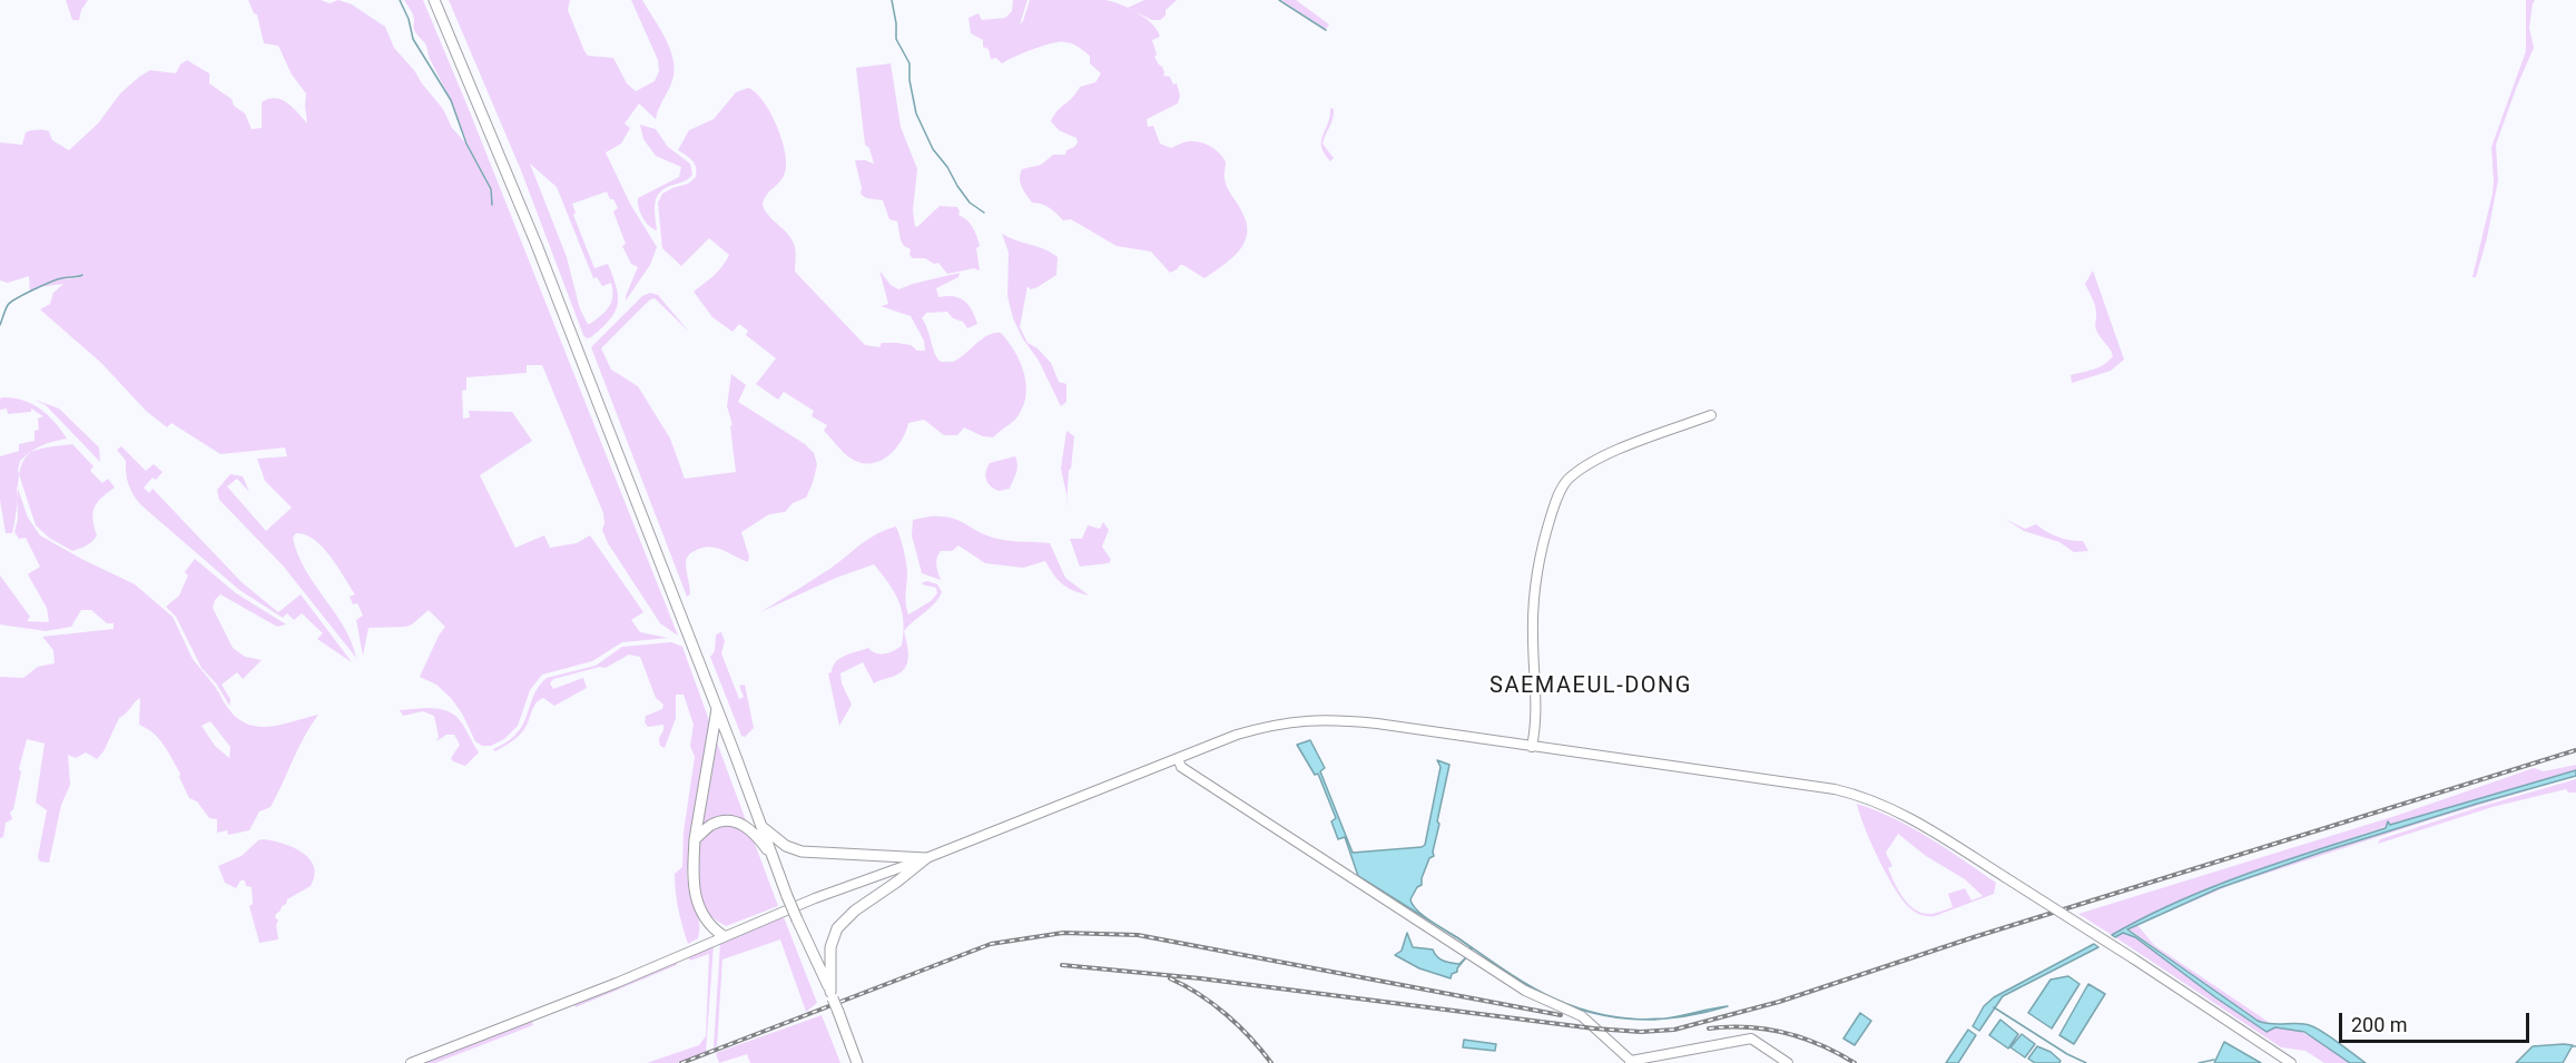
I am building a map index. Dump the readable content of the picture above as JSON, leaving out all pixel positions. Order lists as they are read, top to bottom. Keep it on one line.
{"districts":["SAEMAEUL-DONG"],"scale_bar":"200 m"}
